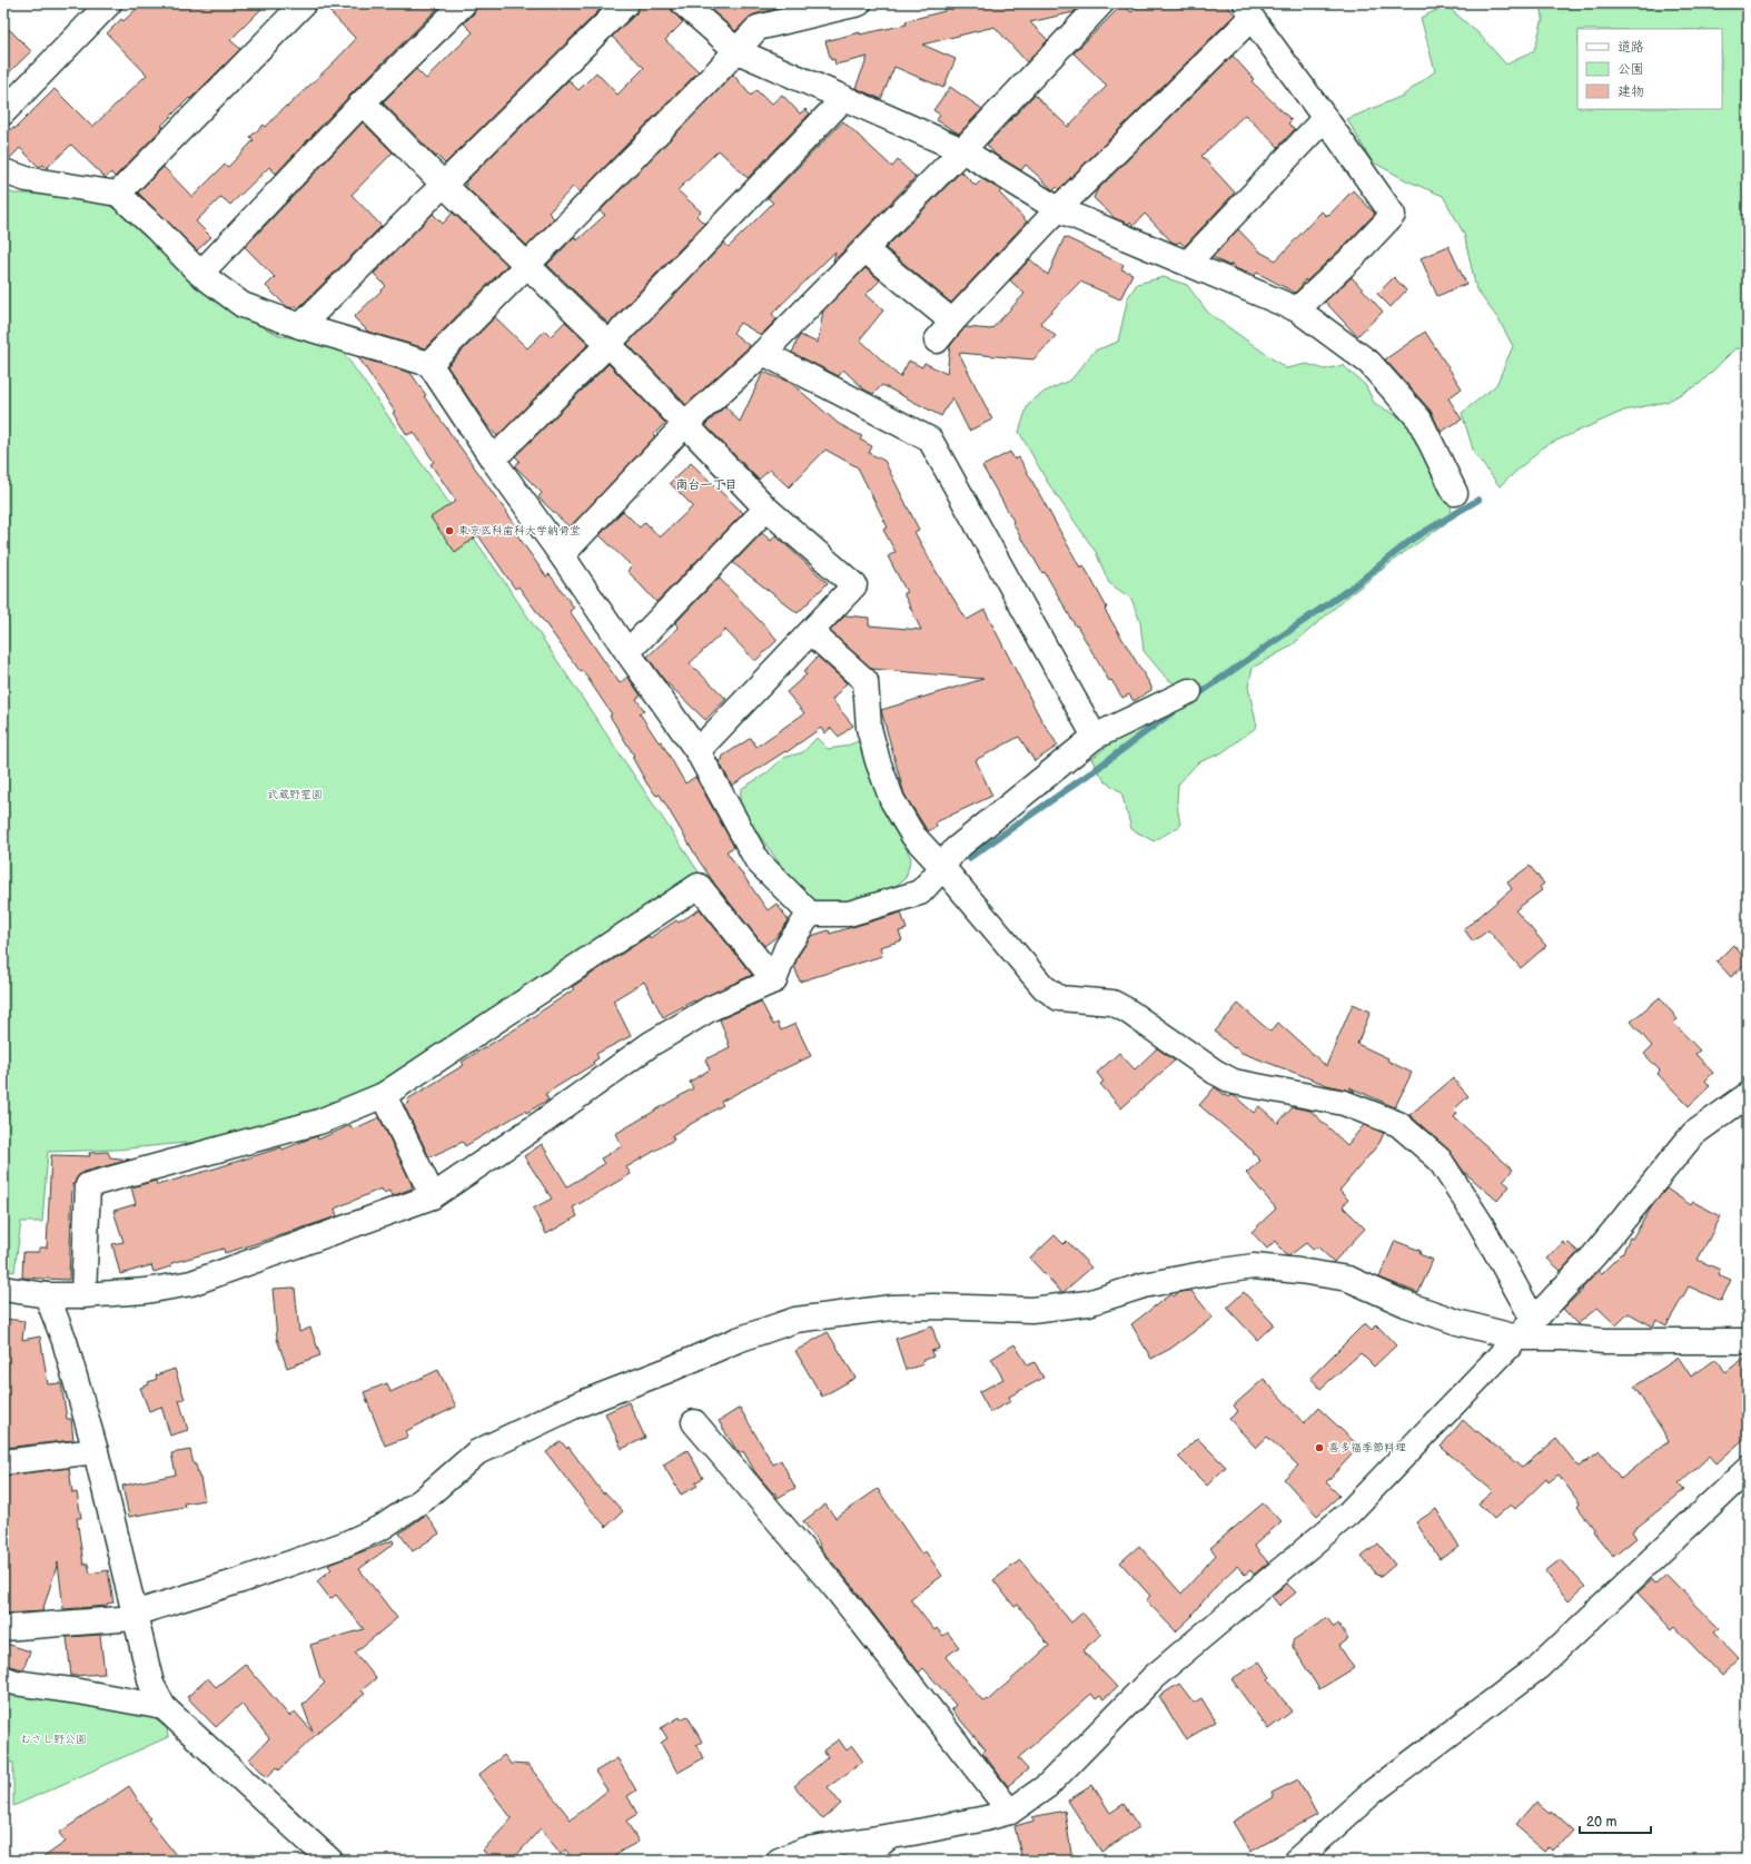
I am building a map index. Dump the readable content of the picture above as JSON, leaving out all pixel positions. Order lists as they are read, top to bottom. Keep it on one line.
{"districts":["南台一丁目"],"parks":["武蔵野霊園","むさし野公園"],"places":["東京医科歯科大学納骨堂","喜多福季節料理"],"legend":["道路","公園","建物"],"scale_bar":"20 m"}
